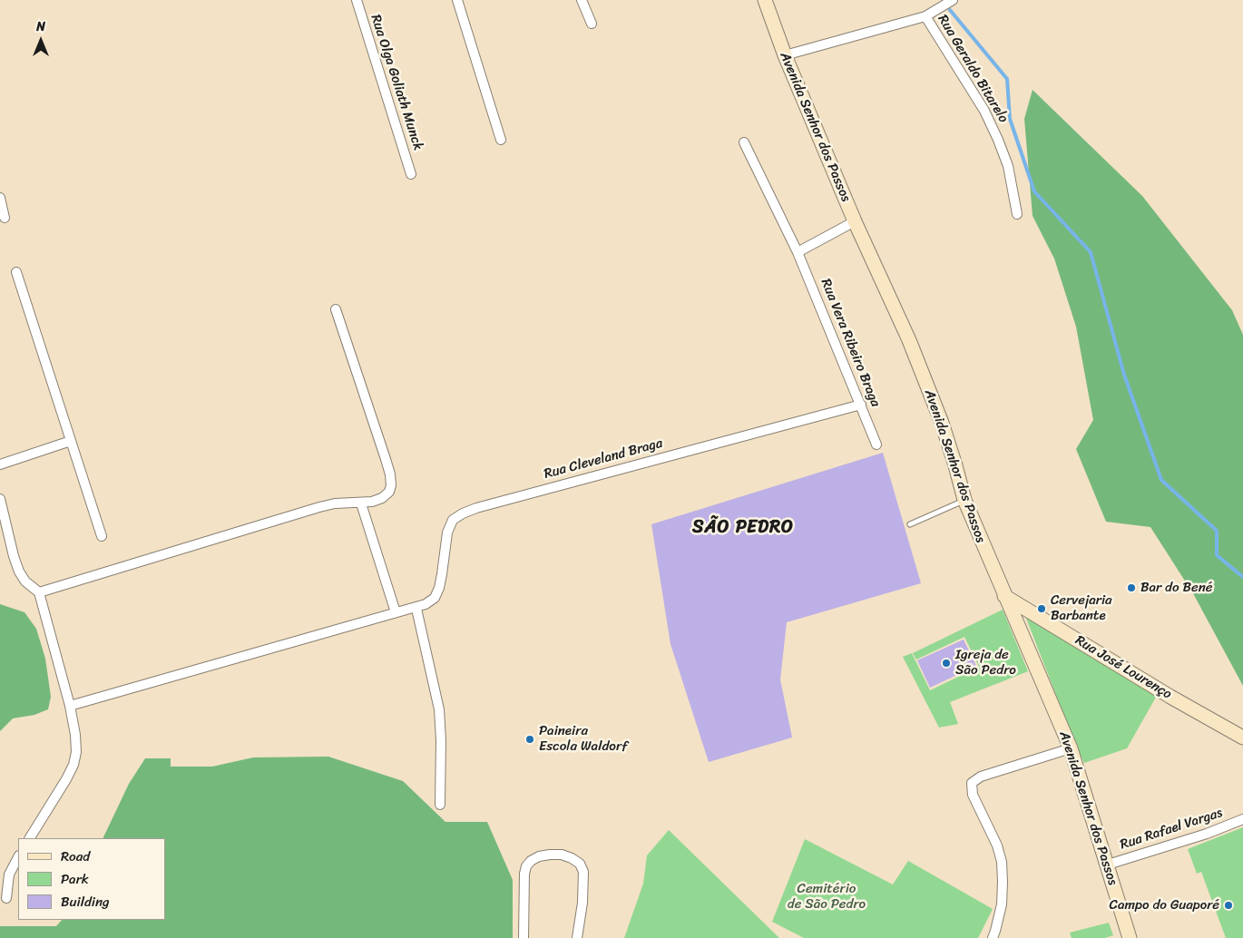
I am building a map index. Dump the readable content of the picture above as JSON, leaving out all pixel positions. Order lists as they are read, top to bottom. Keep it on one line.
{"streets":{"street":["Rua Geraldo Bitarelo","Rua Olga Goliath Munck","Avenida Senhor dos Passos","Rua Vera Ribeiro Braga","Rua Cleveland Braga","Rua José Lourenço","Rua Rafael Vargas"]},"crossings":[["Avenida Senhor dos Passos","Rua José Lourenço"],["Avenida Senhor dos Passos","Rua Rafael Vargas"],["Rua Vera Ribeiro Braga","Rua Cleveland Braga"]],"districts":["SÃO PEDRO"],"parks":["Cemitério de São Pedro"],"places":["Bar do Bené","Cervejaria Barbante","Igreja de São Pedro","Paineira Escola Waldorf","Campo do Guaporé"],"legend":["Road","Park","Building"],"north":"top"}
